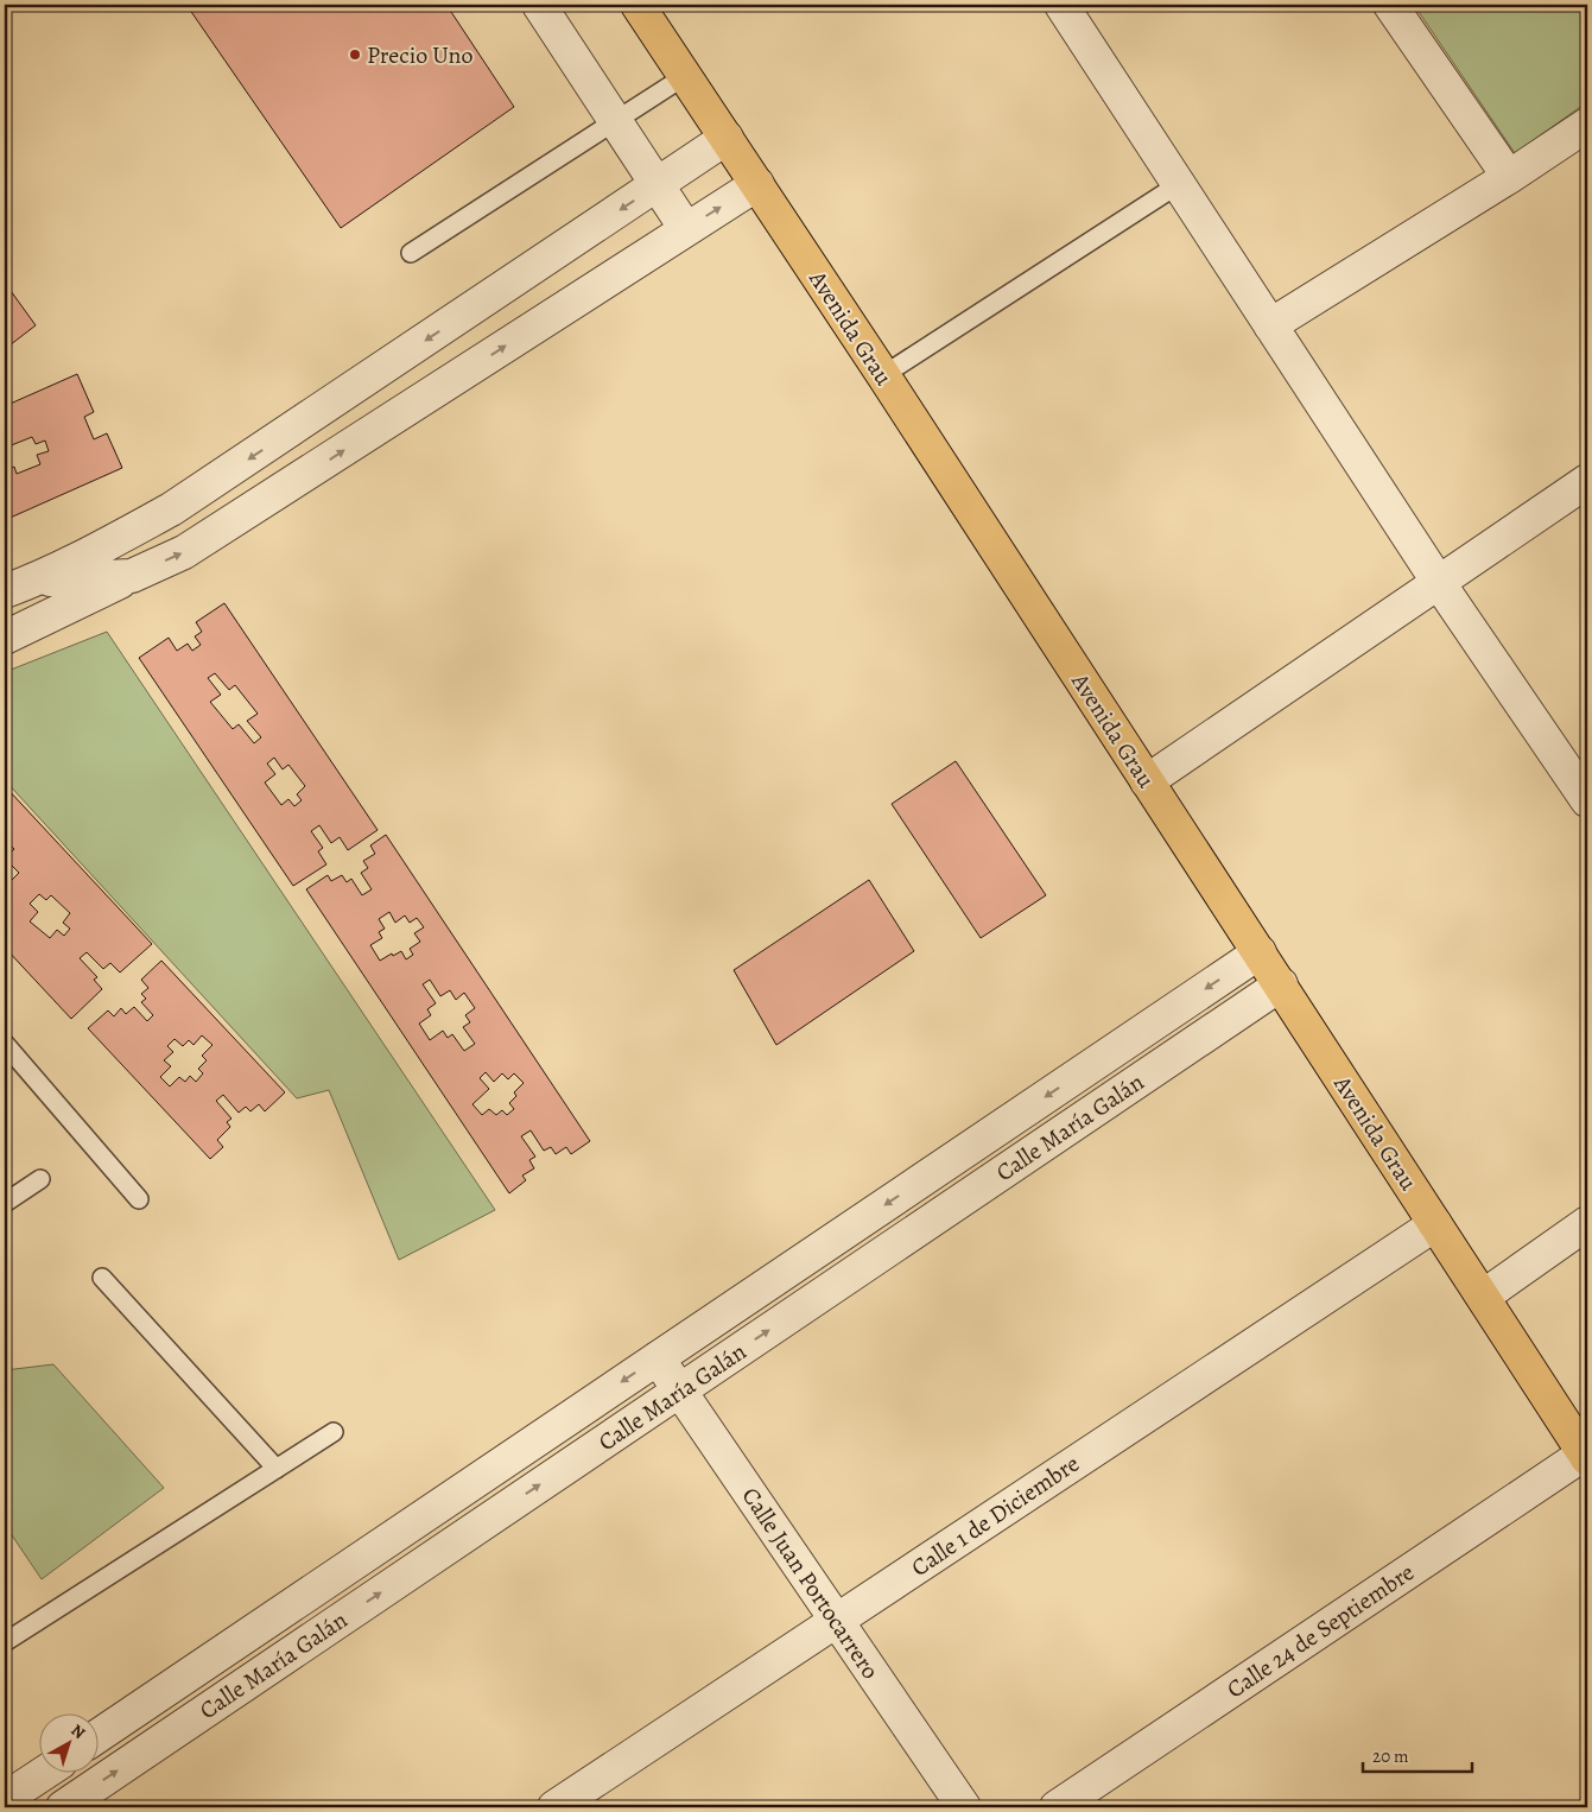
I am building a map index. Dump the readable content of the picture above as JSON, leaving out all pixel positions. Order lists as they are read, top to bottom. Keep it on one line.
{"streets":{"main road":["Avenida Grau"],"street":["Calle María Galán","Calle 1 de Diciembre","Calle Juan Portocarrero","Calle 24 de Septiembre"]},"crossings":[["Avenida Grau","Calle María Galán"],["Avenida Grau","Calle 1 de Diciembre"],["Avenida Grau","Calle 24 de Septiembre"],["Calle María Galán","Calle Juan Portocarrero"],["Calle 1 de Diciembre","Calle Juan Portocarrero"]],"places":["Precio Uno"],"scale_bar":"20 m","north":"top right"}
